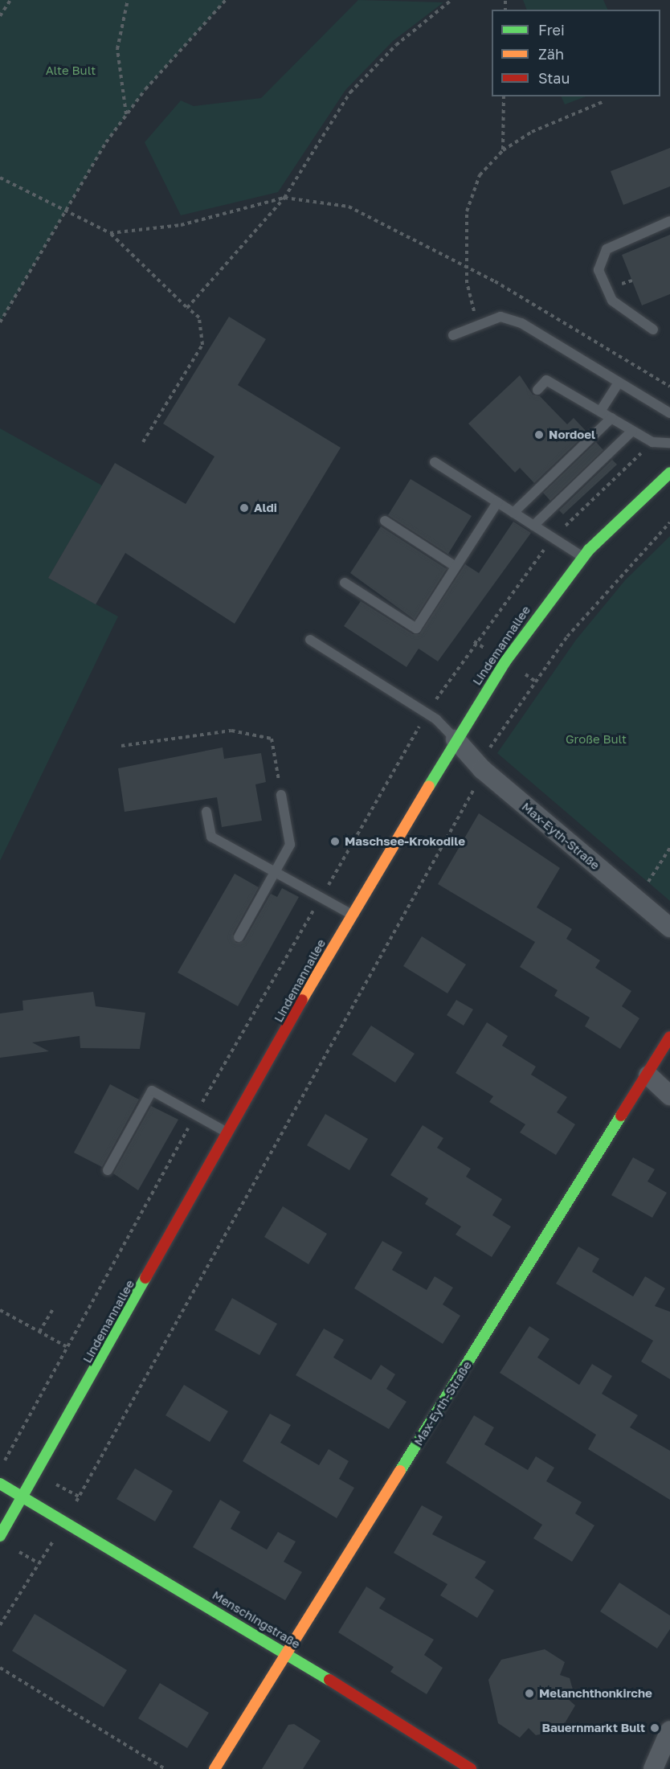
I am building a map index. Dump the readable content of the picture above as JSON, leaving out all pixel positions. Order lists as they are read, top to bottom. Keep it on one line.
{"streets":{"street":["Lindemannallee","Max-Eyth-Straße","Menschingstraße"]},"crossings":[["Lindemannallee","Max-Eyth-Straße"],["Lindemannallee","Menschingstraße"],["Max-Eyth-Straße","Menschingstraße"]],"parks":["Alte Bult","Große Bult"],"places":["Nordoel","Aldi","Maschsee-Krokodile","Melanchthonkirche","Bauernmarkt Bult"],"legend":["Frei","Zäh","Stau"]}
